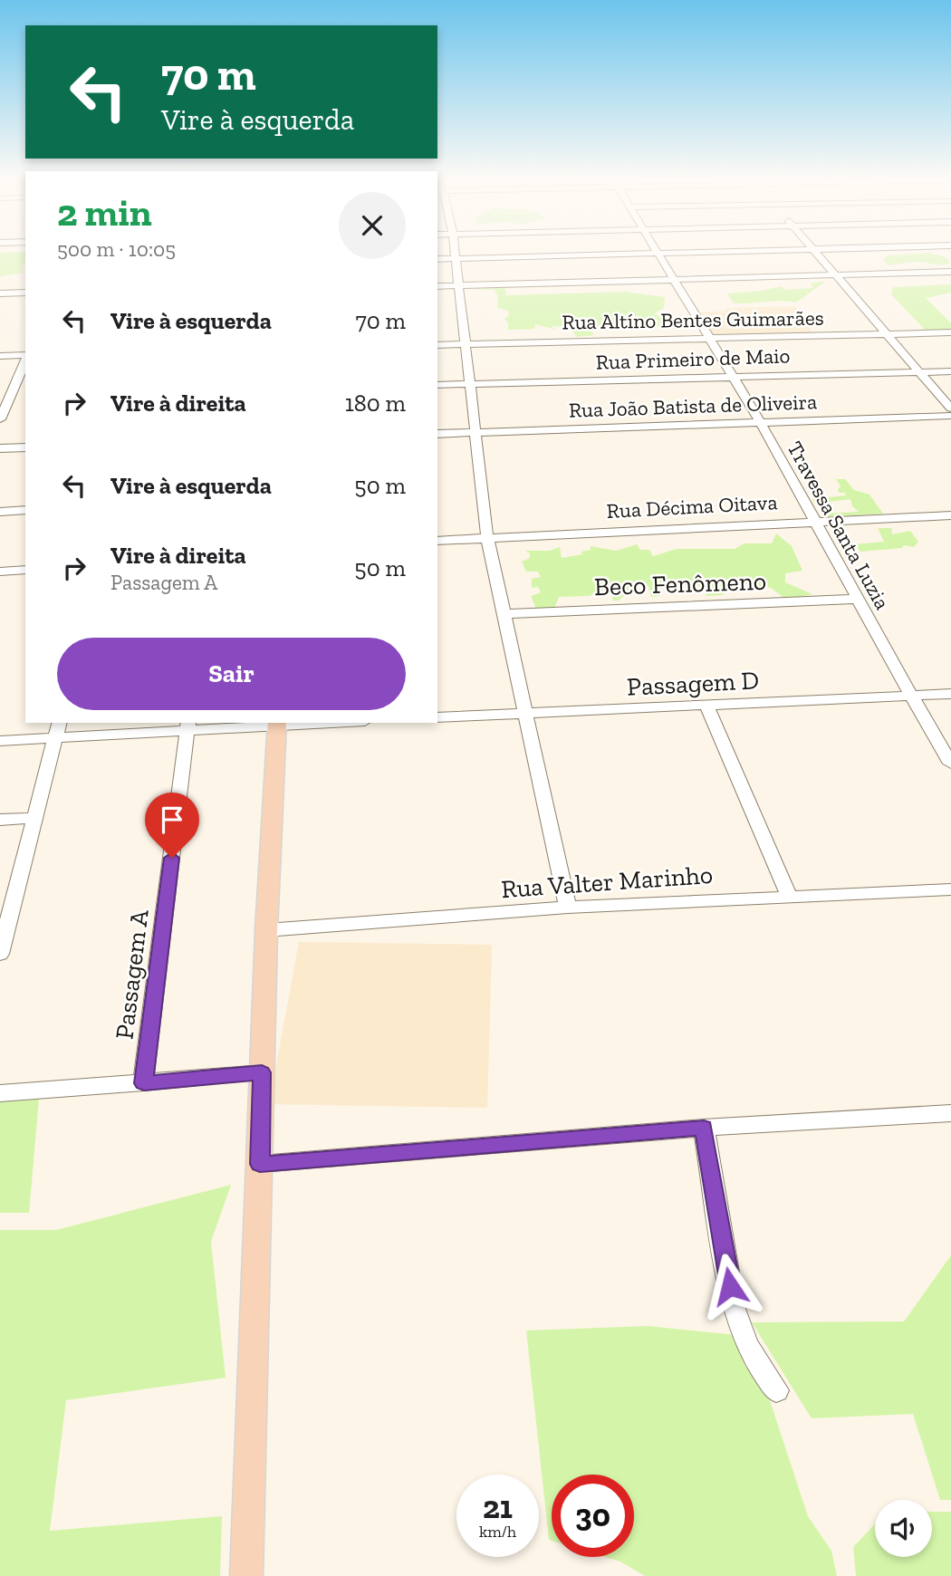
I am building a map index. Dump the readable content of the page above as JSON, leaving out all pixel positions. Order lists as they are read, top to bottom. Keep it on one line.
{"streets":{"street":["Rua Altíno Bentes Guimarães","Rua Primeiro de Maio","Rua João Batista de Oliveira","Rua Décima Oitava","Travessa Santa Luzia","Beco Fenômeno","Passagem D","Rua Valter Marinho","Passagem A"]},"crossings":[["Rua Altíno Bentes Guimarães","Travessa Santa Luzia"],["Rua Primeiro de Maio","Travessa Santa Luzia"],["Rua João Batista de Oliveira","Travessa Santa Luzia"],["Rua Décima Oitava","Travessa Santa Luzia"],["Travessa Santa Luzia","Beco Fenômeno"],["Travessa Santa Luzia","Passagem D"]],"page":{"turn":["70 m","Vire à esquerda"],"heading":["2 min","500 m · 10:05"],"list":[{"name":"Vire à esquerda","value":"70 m"},{"name":"Vire à direita","value":"180 m"},{"name":"Vire à esquerda","value":"50 m"},{"name":"Vire à direita","note":"Passagem A","value":"50 m"}],"buttons":"Sair","speed":"21 km/h","limit":"30"}}
